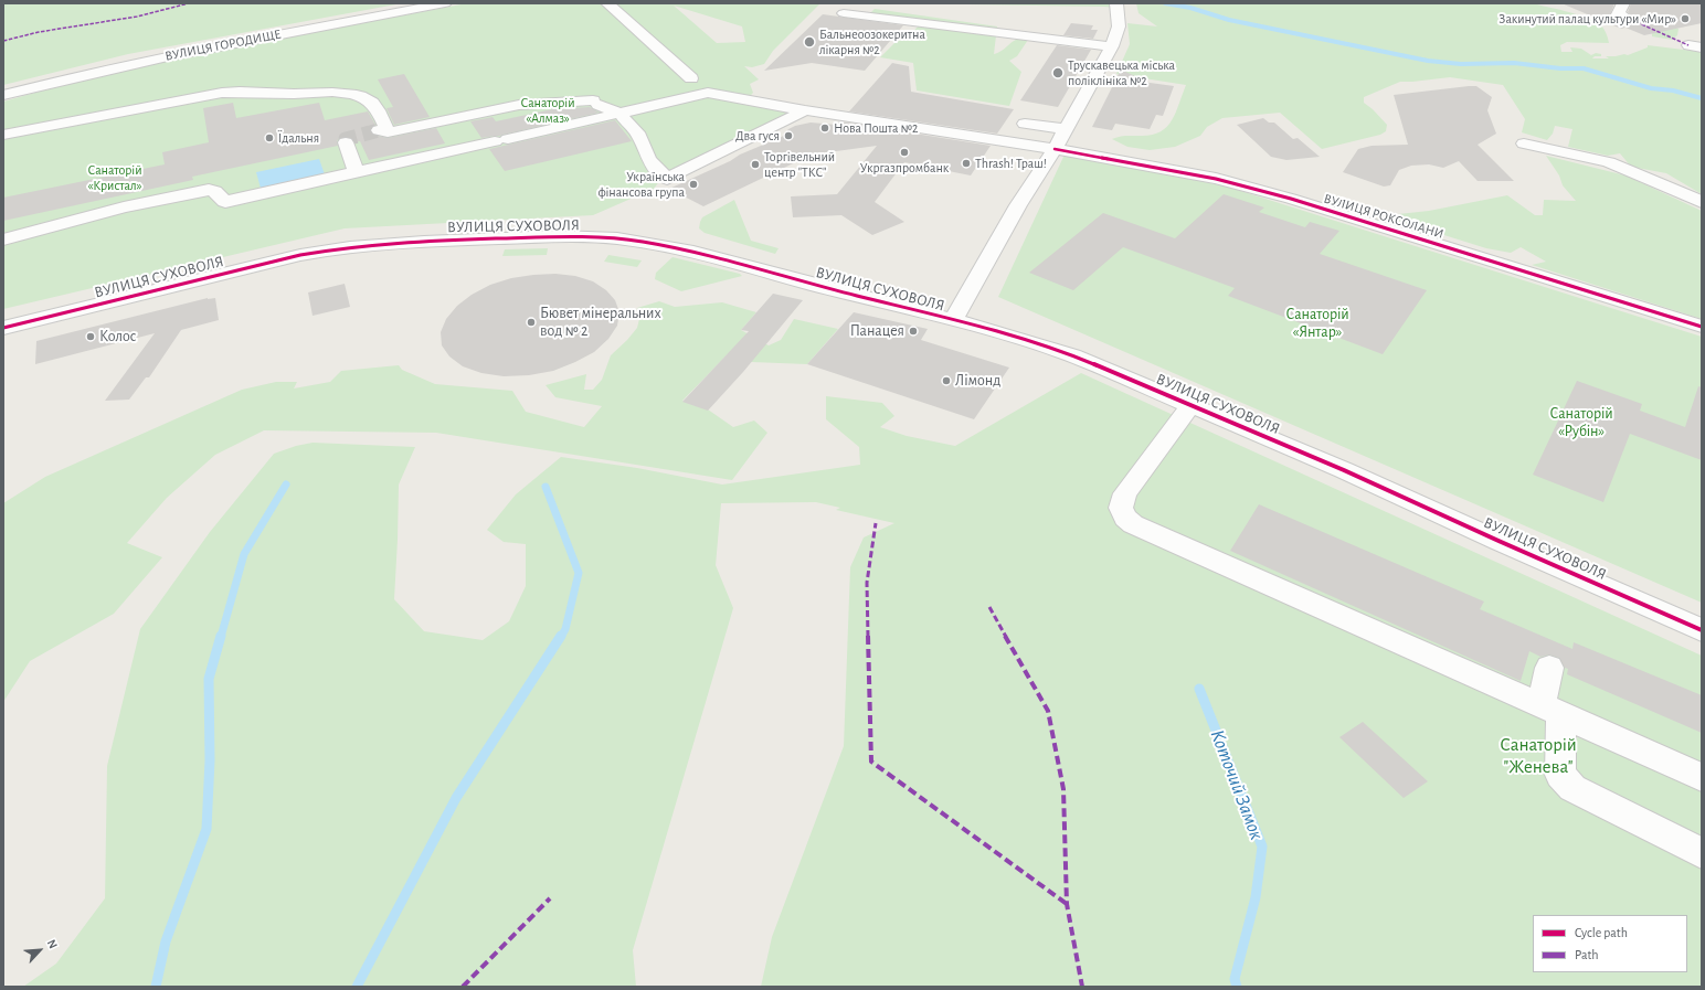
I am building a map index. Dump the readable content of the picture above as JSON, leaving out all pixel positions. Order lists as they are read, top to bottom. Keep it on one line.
{"streets":{"street":["ВУЛИЦЯ ГОРОДИЩЕ","ВУЛИЦЯ РОКСОЛАНИ","ВУЛИЦЯ СУХОВОЛЯ"]},"water":["Коточий Замок"],"parks":["Санаторій «Алмаз»","Санаторій «Кристал»","Санаторій «Янтар»","Санаторій «Рубін»","Санаторій \"Женева\""],"places":["Закинутий палац культури «Мир»","Бальнеоозокеритна лікарня №2","Трускавецька міська поліклініка №2","Нова Пошта №2","Два гуся","Їдальня","Укргазпромбанк","Thrash! Траш!","Торгівельний центр \"ТКС\"","Українська фінансова група","Бювет мінеральних вод № 2","Панацея","Колос","Лімонд"],"legend":["Cycle path","Path"],"north":"top right"}
